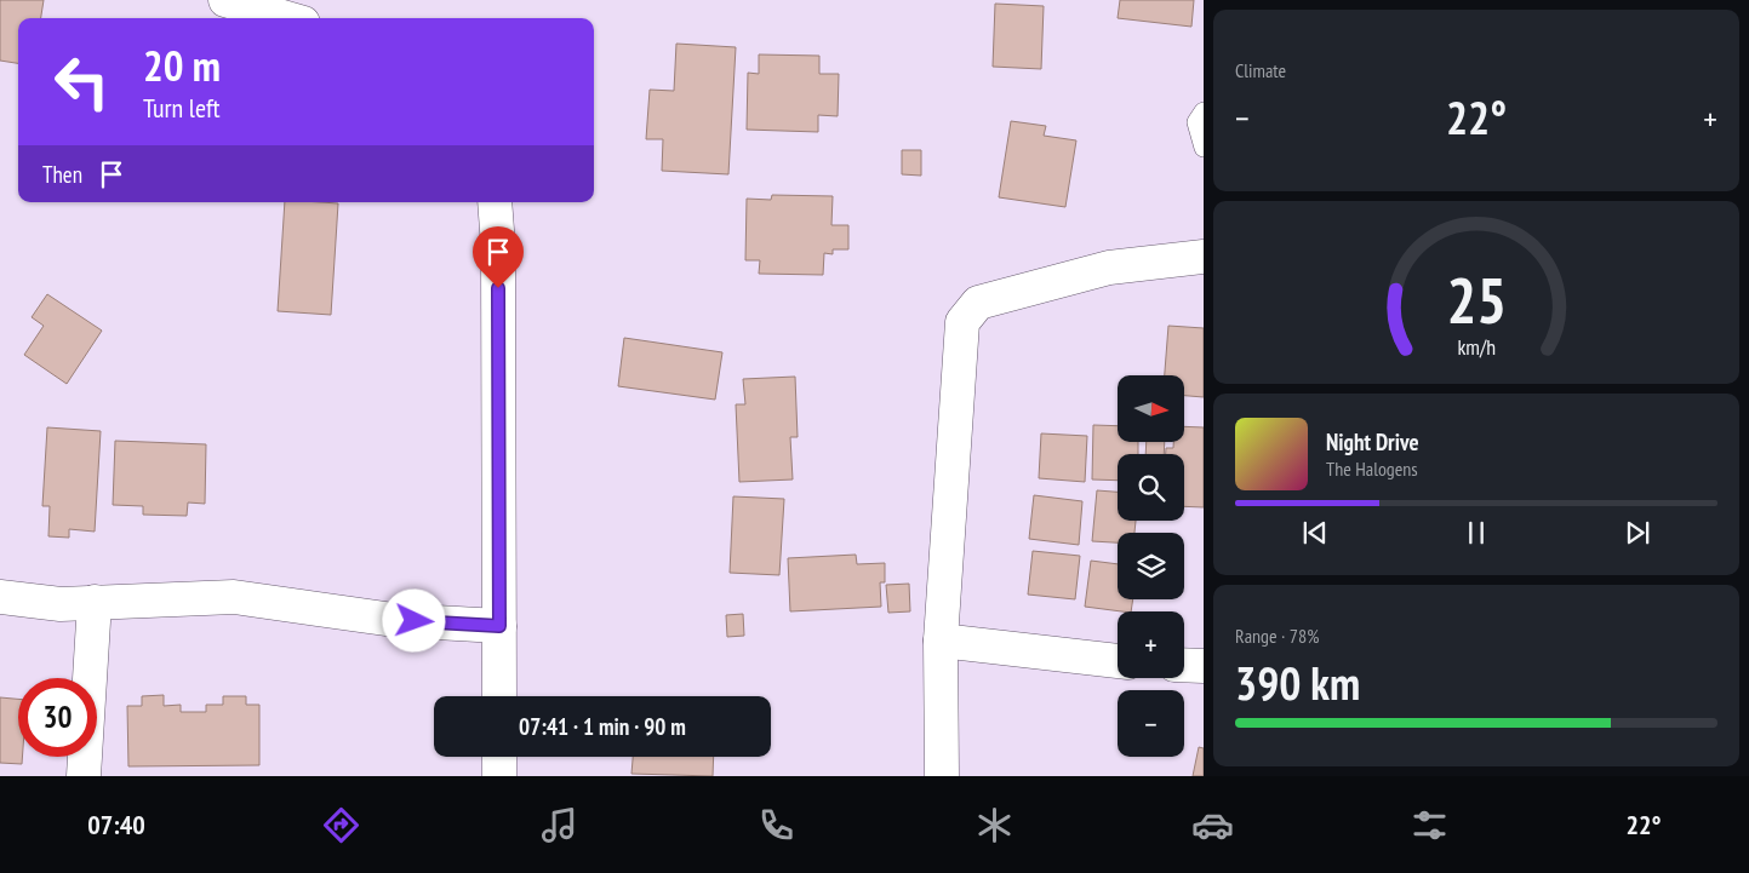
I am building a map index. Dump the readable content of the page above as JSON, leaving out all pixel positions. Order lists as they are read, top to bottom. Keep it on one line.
{"north":"right","page":{"tile":["Climate",["Range · 78%","390 km"]],"turn":["20 m","Turn left"],"heat":["−","22°","+"],"then":"Then","map_buttons":["+","−"],"song":["Night Drive","The Halogens"],"limit":"30","trip":"07:41 · 1 min · 90 m","tabs":["07:40","22°"],"gauge":["25","km/h"]}}
